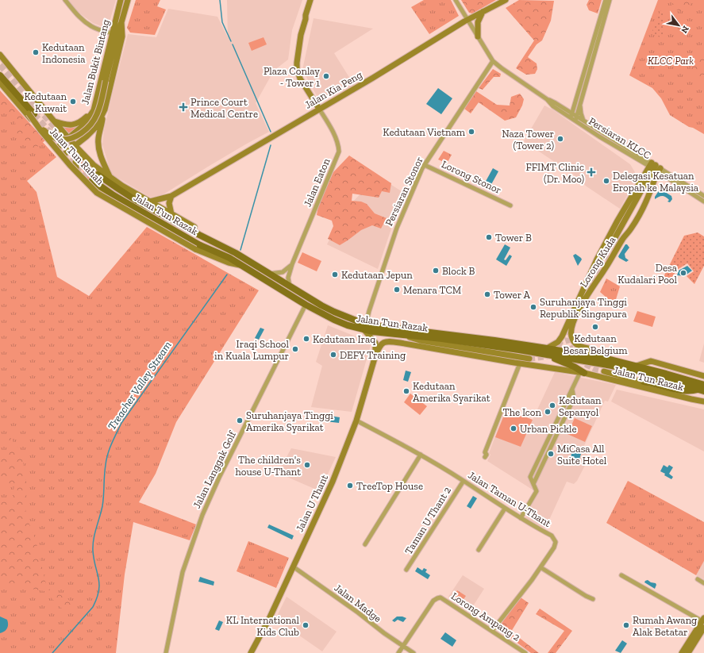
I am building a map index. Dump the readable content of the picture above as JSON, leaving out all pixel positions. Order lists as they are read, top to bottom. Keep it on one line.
{"streets":{"main road":["Jalan Bukit Bintang","Jalan Kia Peng","Jalan Tun Rahah","Jalan Tun Razak","Lorong Kuda","Jalan U Thant"],"street":["Persiaran KLCC","Lorong Stonor","Jalan Eaton","Persiaran Stonor","Jalan Langgak Golf","Jalan Taman U-Thant","Taman U Thant 2","Jalan Madge","Lorong Ampang 2"]},"crossings":[["Jalan Kia Peng","Jalan Eaton"],["Persiaran KLCC","Lorong Kuda"],["Jalan Tun Rahah","Jalan Tun Razak"],["Lorong Stonor","Persiaran Stonor"],["Jalan Eaton","Jalan Tun Razak"],["Persiaran Stonor","Jalan Tun Razak"],["Persiaran Stonor","Jalan U Thant"],["Jalan Tun Razak","Lorong Kuda"],["Jalan Tun Razak","Jalan Langgak Golf"],["Jalan Tun Razak","Jalan U Thant"],["Jalan Taman U-Thant","Jalan U Thant"],["Jalan Taman U-Thant","Taman U Thant 2"],["Jalan Taman U-Thant","Lorong Ampang 2"],["Jalan U Thant","Jalan Madge"],["Jalan Madge","Lorong Ampang 2"]],"water":["Treacher Valley Stream"],"parks":["KLCC Park"],"places":{"other":["Kedutaan Indonesia","Plaza Conlay - Tower 1","Kedutaan Kuwait","Kedutaan Vietnam","Naza Tower (Tower 2)","Delegasi Kesatuan Eropah ke Malaysia","Tower B","Block B","Desa Kudalari Pool","Kedutaan Jepun","Menara TCM","Tower A","Suruhanjaya Tinggi Republik Singapura","Kedutaan Besar Belgium","Kedutaan Iraq","Iraqi School in Kuala Lumpur","DEFY Training","Kedutaan Amerika Syarikat","Kedutaan Sepanyol","The Icon","Suruhanjaya Tinggi Amerika Syarikat","Urban Pickle","MiCasa All Suite Hotel","The children's house U-Thant","TreeTop House","KL International Kids Club","Rumah Awang Alak Betatar"],"health":["Prince Court Medical Centre","FFIMT Clinic (Dr. Moo)"]},"north":"bottom right"}
